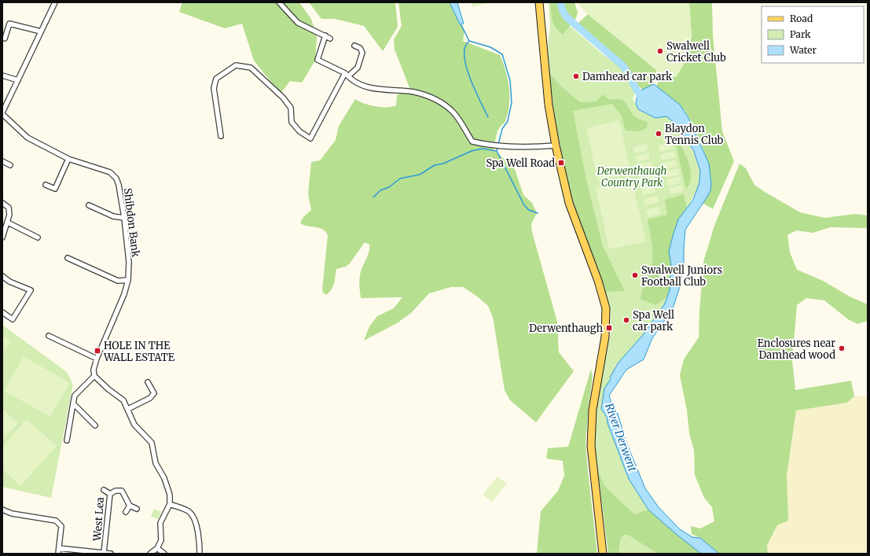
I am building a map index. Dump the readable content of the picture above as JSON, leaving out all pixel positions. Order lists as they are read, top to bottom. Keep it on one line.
{"streets":{"street":["Shibdon Bank","West Lea"]},"water":["River Derwent"],"parks":["Derwenthaugh Country Park"],"places":{"other":["Swalwell Cricket Club","Damhead car park","Blaydon Tennis Club","Swalwell Juniors Football Club","Spa Well car park","Enclosures near Damhead wood"],"transit":["Spa Well Road","Derwenthaugh","HOLE IN THE WALL ESTATE"]},"legend":["Road","Park","Water"]}
